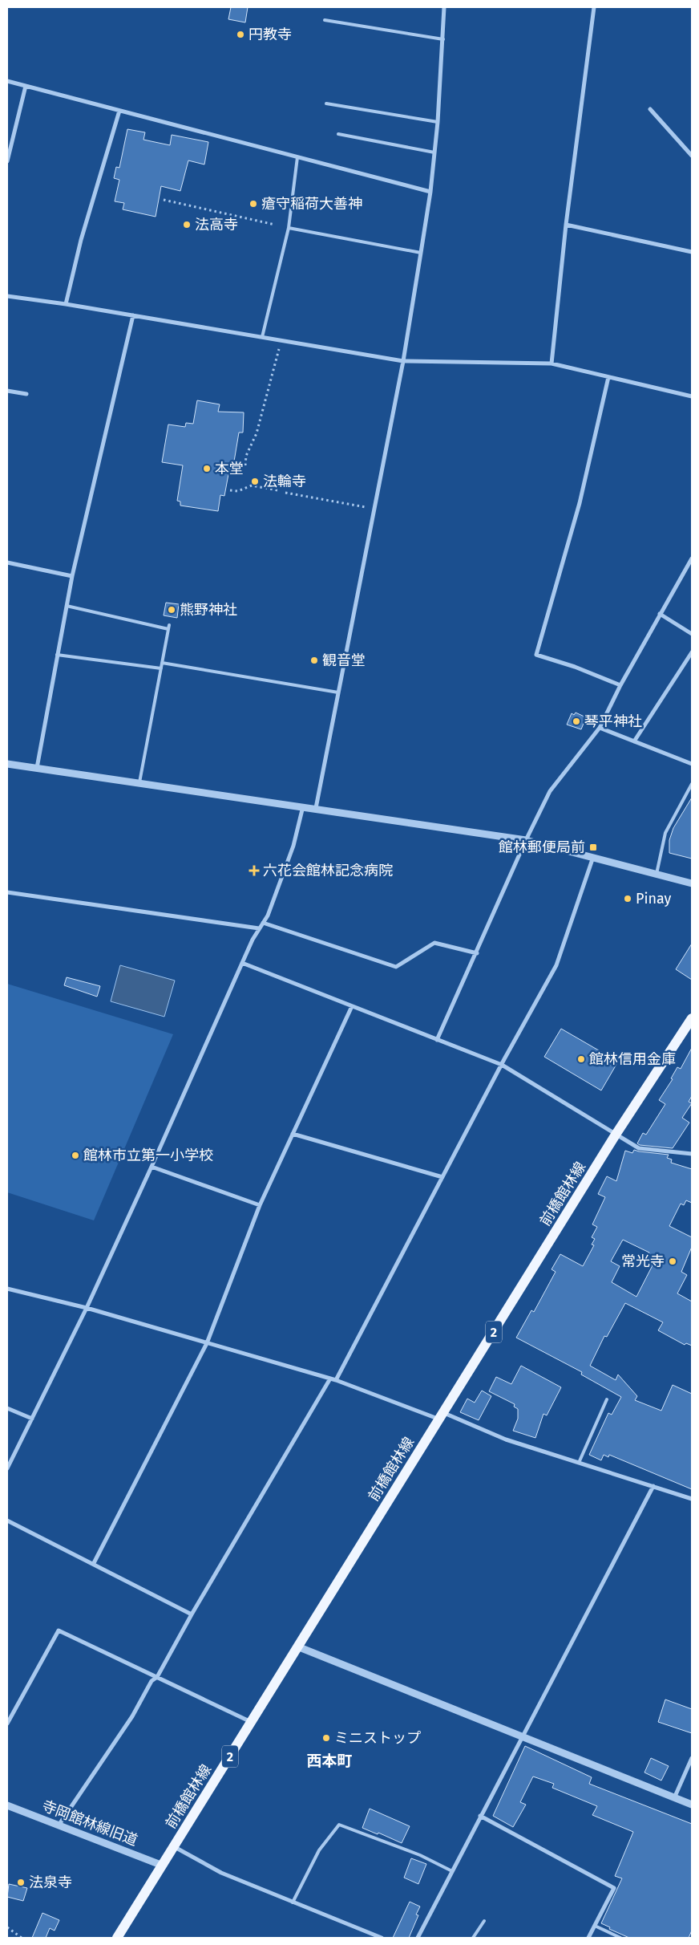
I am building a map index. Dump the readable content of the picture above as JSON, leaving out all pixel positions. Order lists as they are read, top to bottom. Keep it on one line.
{"streets":{"main road":["前橋館林線","2"],"street":["寺岡館林線旧道"]},"crossings":[["前橋館林線","寺岡館林線旧道"]],"districts":["西本町"],"places":{"other":["円教寺","瘡守稲荷大善神","法高寺","本堂","法輪寺","熊野神社","観音堂","琴平神社","Pinay","館林信用金庫","館林市立第一小学校","常光寺","ミニストップ","法泉寺"],"transit":["館林郵便局前"],"health":["六花会館林記念病院"]}}
